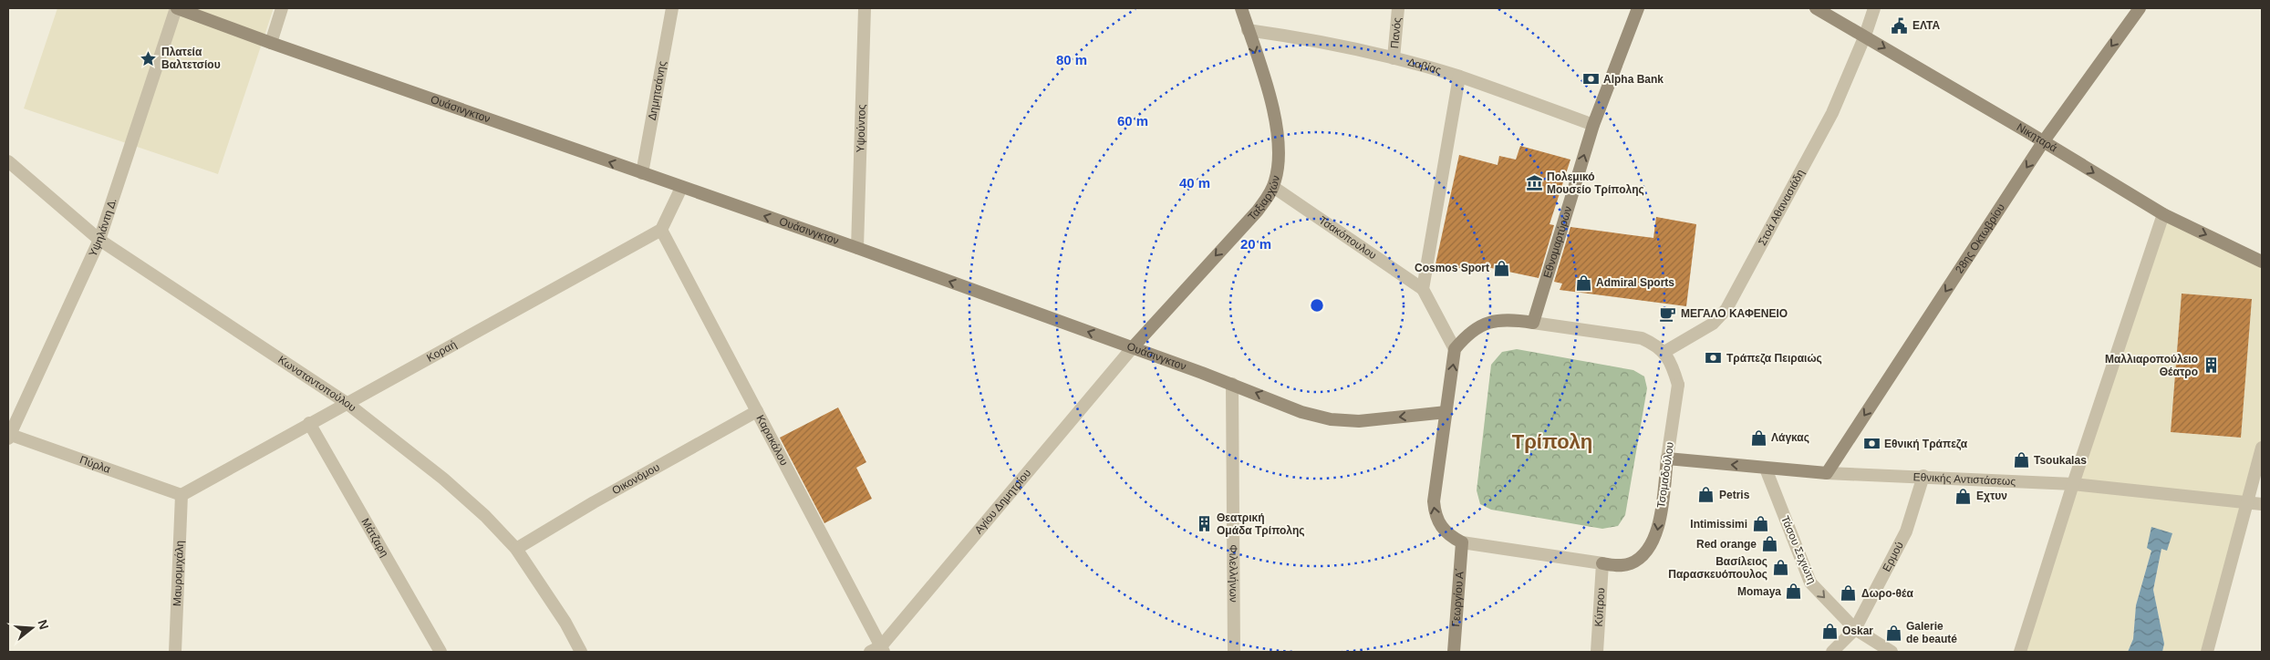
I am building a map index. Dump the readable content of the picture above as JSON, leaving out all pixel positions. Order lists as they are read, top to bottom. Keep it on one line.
{"streets":{"main road":["Ουάσινγκτον","Νικηταρά","Ταξιαρχών","28ης Οκτωβρίου","Εθνομαρτύρων","Τσομαδούλου","Εθνικής Αντιστάσεως","Γεωργίου Α΄"],"street":["Πανός","Δαβίας","Δημητσάνης","Υψούντος","Στοά Αθανασιάδη","Υψηλάντη Δ.","Τσακόπουλου","Κοραή","Κωνσταντοπούλου","Καρακάλου","Πύρλα","Οικονόμου","Αγίου Δημητρίου","Μάτζαρη","Τάσου Σεχιώτη","Ερμού","Φιλελλήνων","Μαυρομιχάλη","Κύπρου"]},"crossings":[["Πανός","Δαβίας"],["Δαβίας","Ταξιαρχών"],["Δαβίας","Εθνομαρτύρων"],["Δημητσάνης","Ουάσινγκτον"],["Ουάσινγκτον","Υψούντος"],["Ουάσινγκτον","Ταξιαρχών"],["Ουάσινγκτον","Υψηλάντη Δ."],["Ουάσινγκτον","Τσομαδούλου"],["Ουάσινγκτον","Αγίου Δημητρίου"],["Ουάσινγκτον","Φιλελλήνων"],["Νικηταρά","Στοά Αθανασιάδη"],["Νικηταρά","28ης Οκτωβρίου"],["Ταξιαρχών","Τσακόπουλου"],["Ταξιαρχών","Αγίου Δημητρίου"],["Στοά Αθανασιάδη","Τσομαδούλου"],["Υψηλάντη Δ.","Κωνσταντοπούλου"],["Υψηλάντη Δ.","Πύρλα"],["28ης Οκτωβρίου","Εθνικής Αντιστάσεως"],["Κοραή","Κωνσταντοπούλου"],["Κοραή","Καρακάλου"],["Κοραή","Πύρλα"],["Κοραή","Μάτζαρη"],["Κοραή","Μαυρομιχάλη"],["Κωνσταντοπούλου","Οικονόμου"],["Καρακάλου","Οικονόμου"],["Καρακάλου","Αγίου Δημητρίου"],["Πύρλα","Μαυρομιχάλη"],["Τσομαδούλου","Εθνικής Αντιστάσεως"],["Τσομαδούλου","Γεωργίου Α΄"],["Τσομαδούλου","Κύπρου"],["Εθνικής Αντιστάσεως","Τάσου Σεχιώτη"],["Εθνικής Αντιστάσεως","Ερμού"],["Τάσου Σεχιώτη","Ερμού"]],"one_way":["Ουάσινγκτον","Νικηταρά","Ταξιαρχών","28ης Οκτωβρίου","Εθνομαρτύρων","Τάσου Σεχιώτη"],"districts":["Τρίπολη"],"places":{"public building":["ΕΛΤΑ"],"place":["Πλατεία Βαλτετσίου"],"bank":["Alpha Bank","Τράπεζα Πειραιώς","Εθνική Τράπεζα"],"museum":["Πολεμικό Μουσείο Τρίπολης"],"shop":["Cosmos Sport","Admiral Sports","Λάγκας","Tsoukalas","Petris","Εχτυν","Intimissimi","Red orange","Βασίλειος Παρασκευόπουλος","Momaya","Δωρο-θέα","Oskar","Galerie de beauté"],"cafe":["ΜΕΓΑΛΟ ΚΑΦΕΝΕΙΟ"],"building":["Μαλλιαροπούλειο Θέατρο","Θεατρική Ομάδα Τρίπολης"]},"north":"right","rings":["80 m","60 m","40 m","20 m"]}
